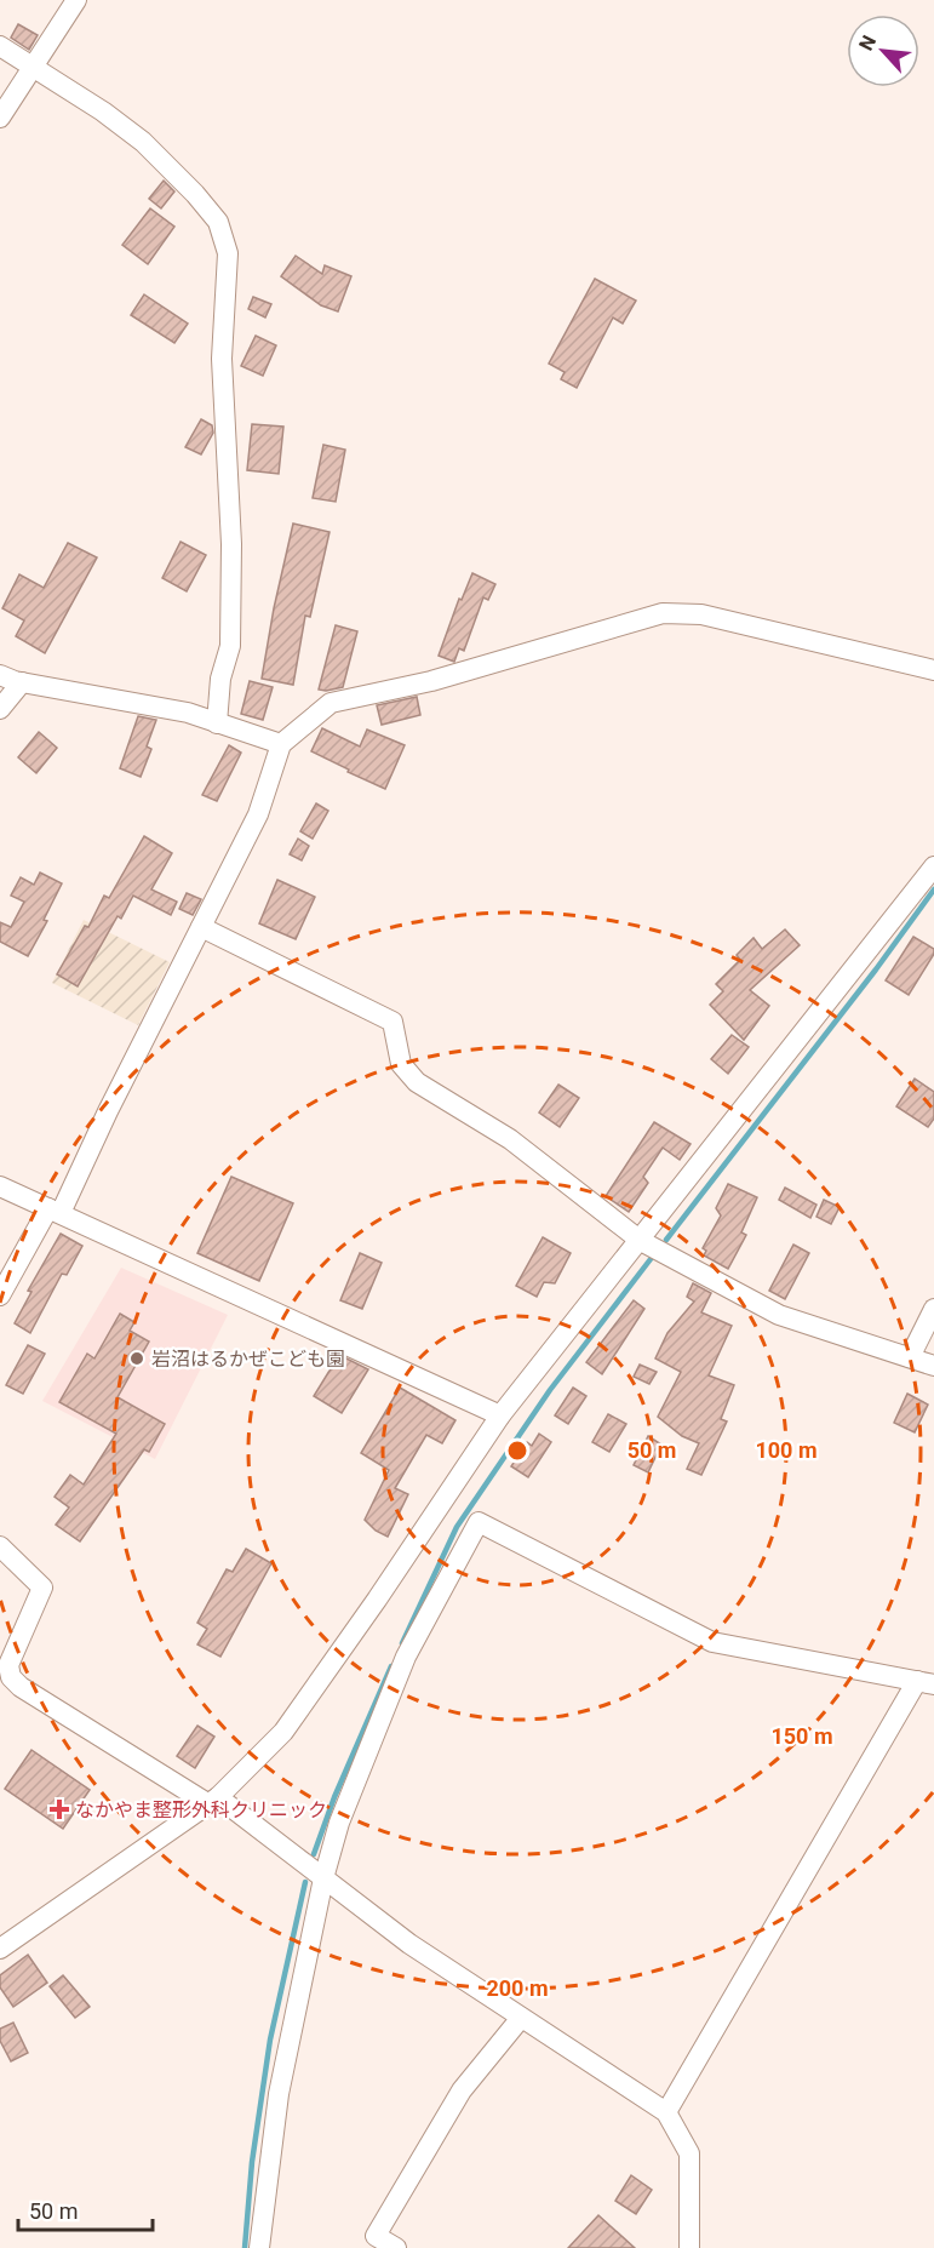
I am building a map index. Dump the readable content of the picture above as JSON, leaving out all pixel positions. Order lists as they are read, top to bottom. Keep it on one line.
{"places":{"other":["岩沼はるかぜこども園"],"health":["なかやま整形外科クリニック"]},"scale_bar":"50 m","north":"top left","rings":["50 m","100 m","150 m","200 m"]}
